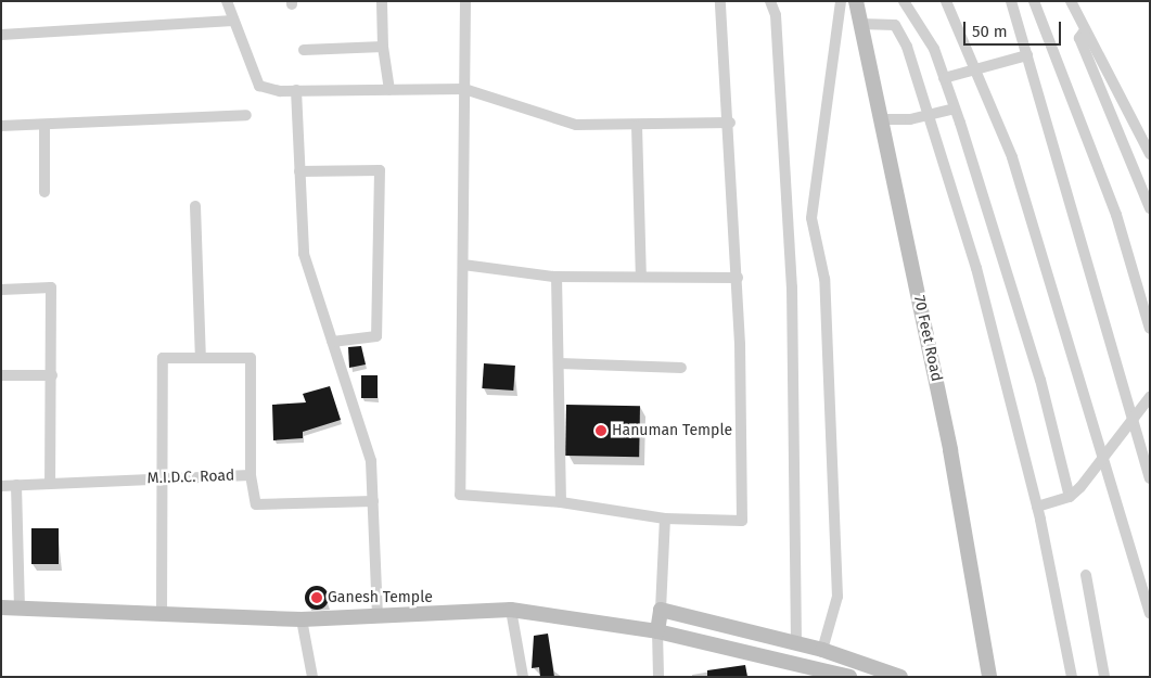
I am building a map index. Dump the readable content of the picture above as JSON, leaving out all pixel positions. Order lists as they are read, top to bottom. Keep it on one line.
{"streets":{"main road":["70 Feet Road"],"street":["M.I.D.C. Road"]},"places":["Hanuman Temple","Ganesh Temple"],"scale_bar":"50 m"}
